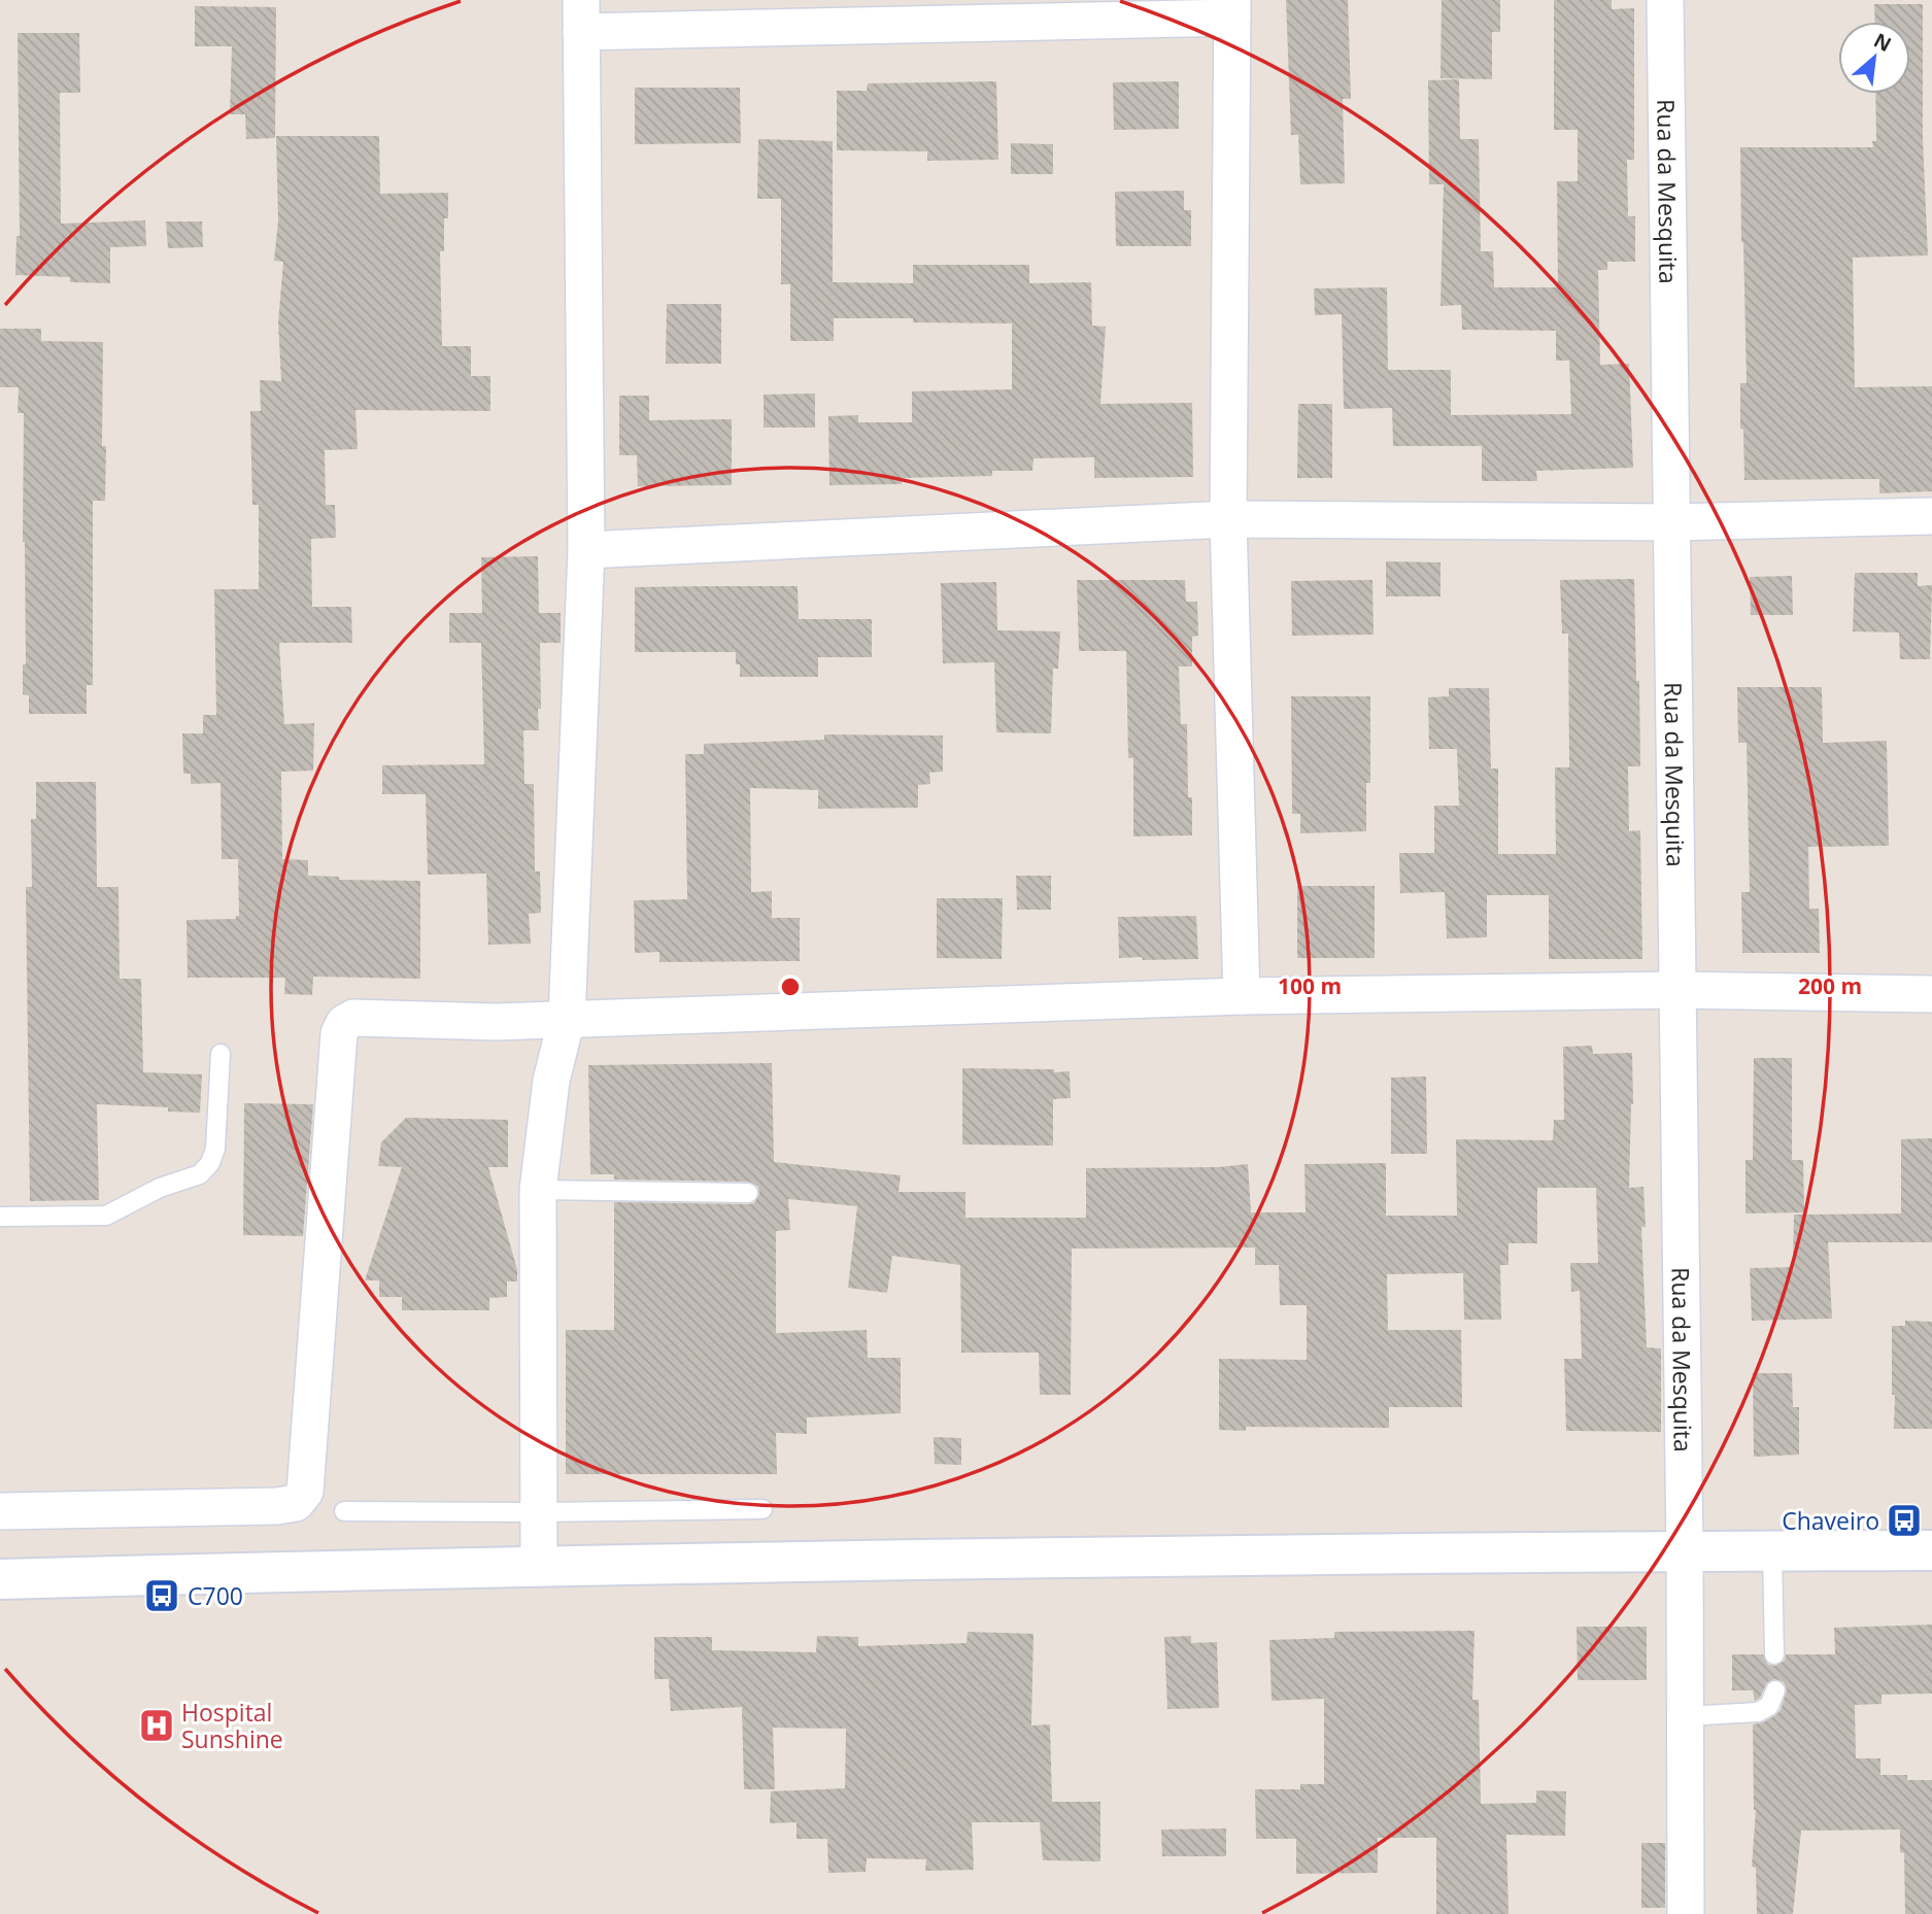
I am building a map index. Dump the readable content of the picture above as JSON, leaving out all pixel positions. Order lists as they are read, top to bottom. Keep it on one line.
{"streets":{"street":["Rua da Mesquita"]},"places":{"bus stop":["Chaveiro","C700"],"hospital":["Hospital Sunshine"]},"north":"top right","rings":["100 m","200 m"]}
